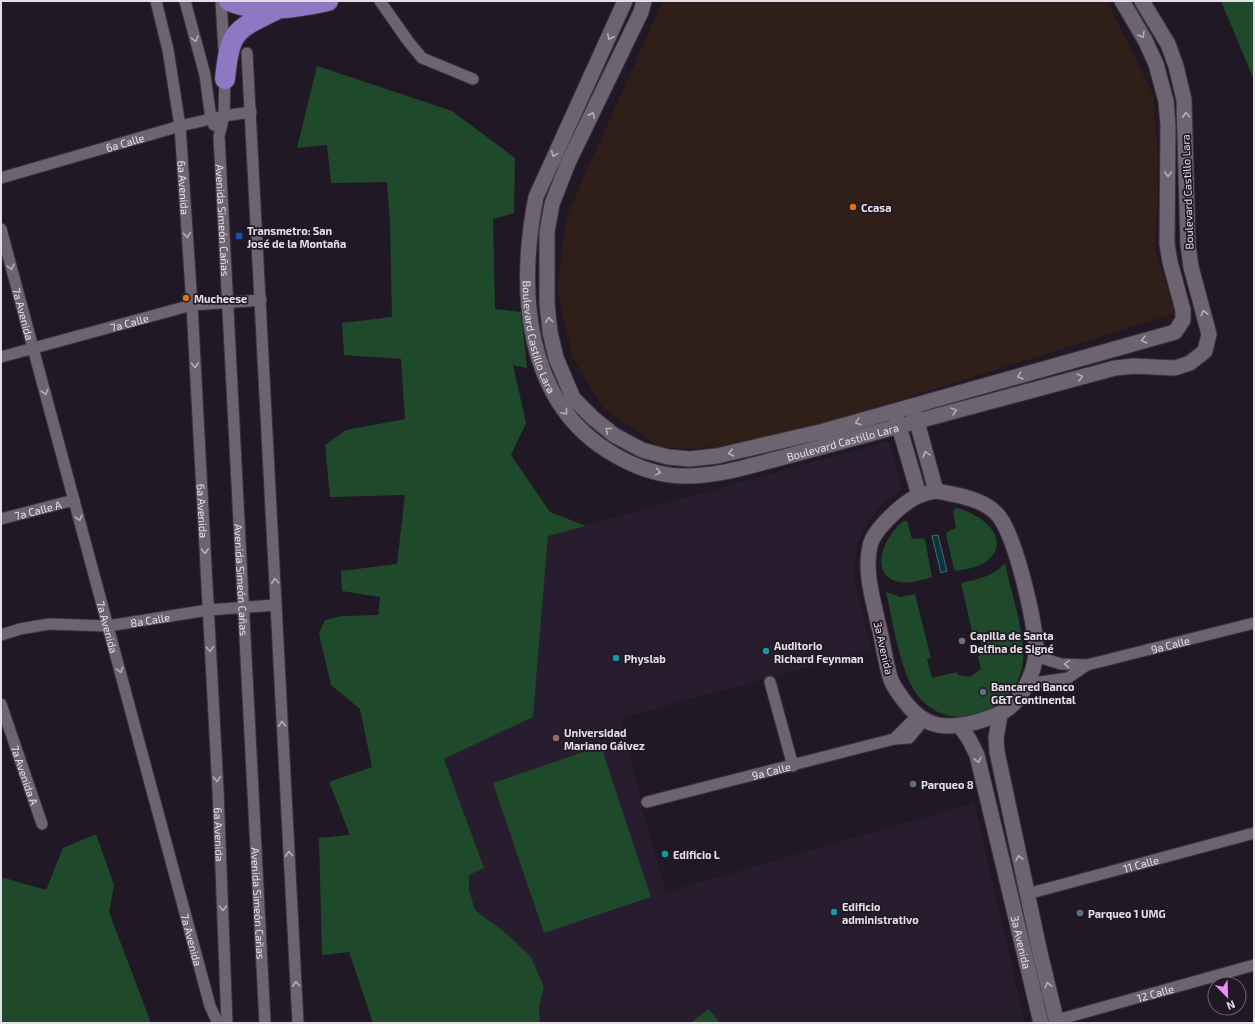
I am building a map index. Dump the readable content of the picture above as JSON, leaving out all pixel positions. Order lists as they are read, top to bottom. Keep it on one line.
{"streets":{"street":["6a Calle","6a Avenida","Boulevard Castillo Lara","Avenida Simeón Cañas","7a Avenida","7a Calle","7a Calle A","8a Calle","9a Calle","3a Avenida","7a Avenida A","11 Calle","12 Calle"]},"crossings":[["6a Calle","6a Avenida"],["6a Calle","Avenida Simeón Cañas"],["6a Avenida","7a Calle"],["6a Avenida","8a Calle"],["Avenida Simeón Cañas","7a Calle"],["Avenida Simeón Cañas","8a Calle"],["7a Avenida","7a Calle"],["7a Avenida","7a Calle A"],["7a Avenida","8a Calle"],["9a Calle","3a Avenida"],["3a Avenida","11 Calle"],["3a Avenida","12 Calle"]],"one_way":["7a Avenida"],"places":{"other":["Ccasa","Mucheese","Capilla de Santa Delfina de Signé","Auditorio Richard Feynman","Physlab","Bancared Banco G&T Continental","Universidad Mariano Gálvez","Parqueo 8","Edificio L","Edificio administrativo","Parqueo 1 UMG"],"transit":["Transmetro: San José de la Montaña"]},"north":"bottom right"}
